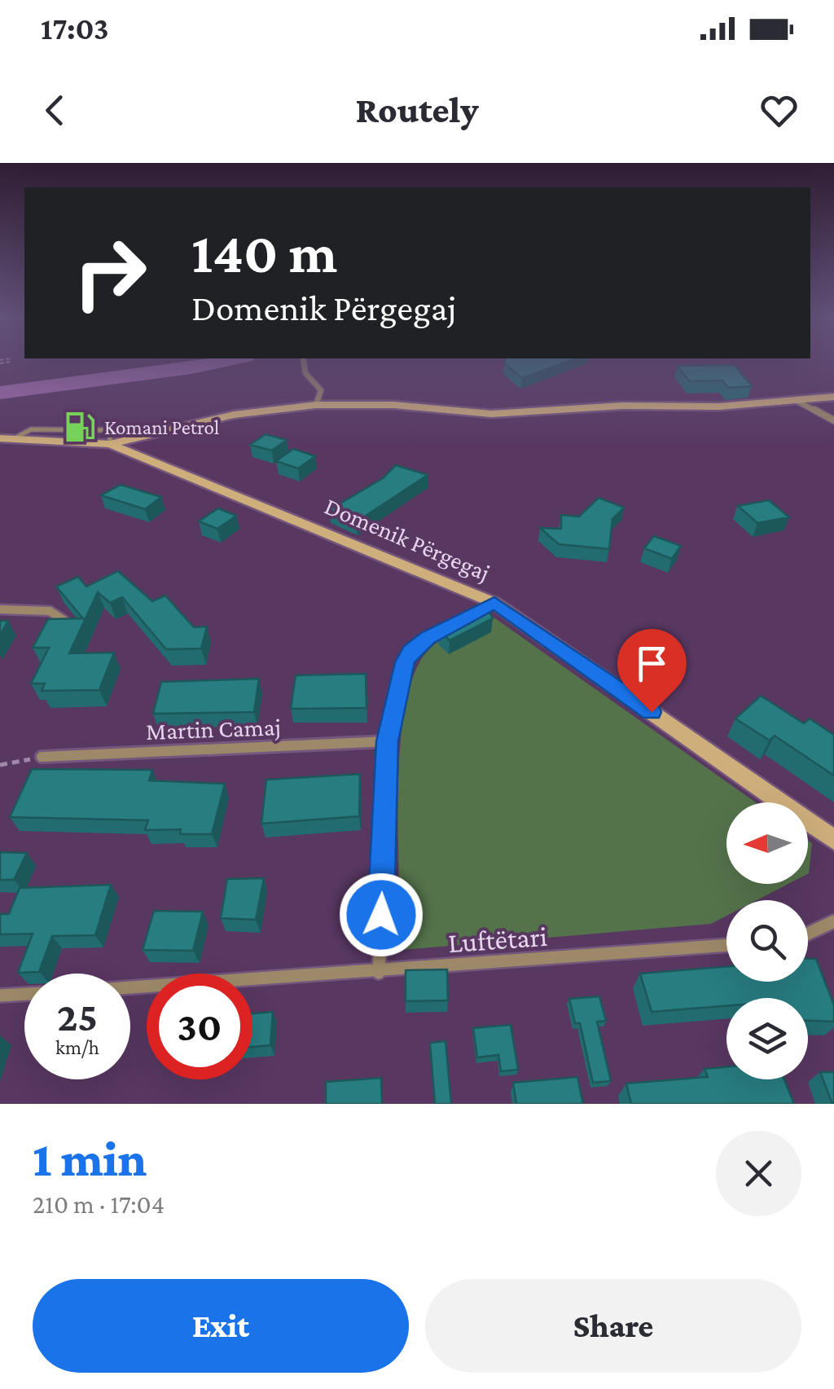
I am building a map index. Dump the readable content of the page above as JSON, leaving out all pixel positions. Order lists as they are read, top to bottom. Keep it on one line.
{"streets":{"main road":["Domenik Përgegaj"],"street":["Martin Camaj","Luftëtari"]},"places":{"fuel station":["Komani Petrol"]},"north":"left","page":{"status":"17:03","header":"Routely","turn":["140 m","Domenik Përgegaj"],"speed":"25 km/h","limit":"30","heading":["1 min","210 m · 17:04"],"buttons":["Exit","Share"]}}
